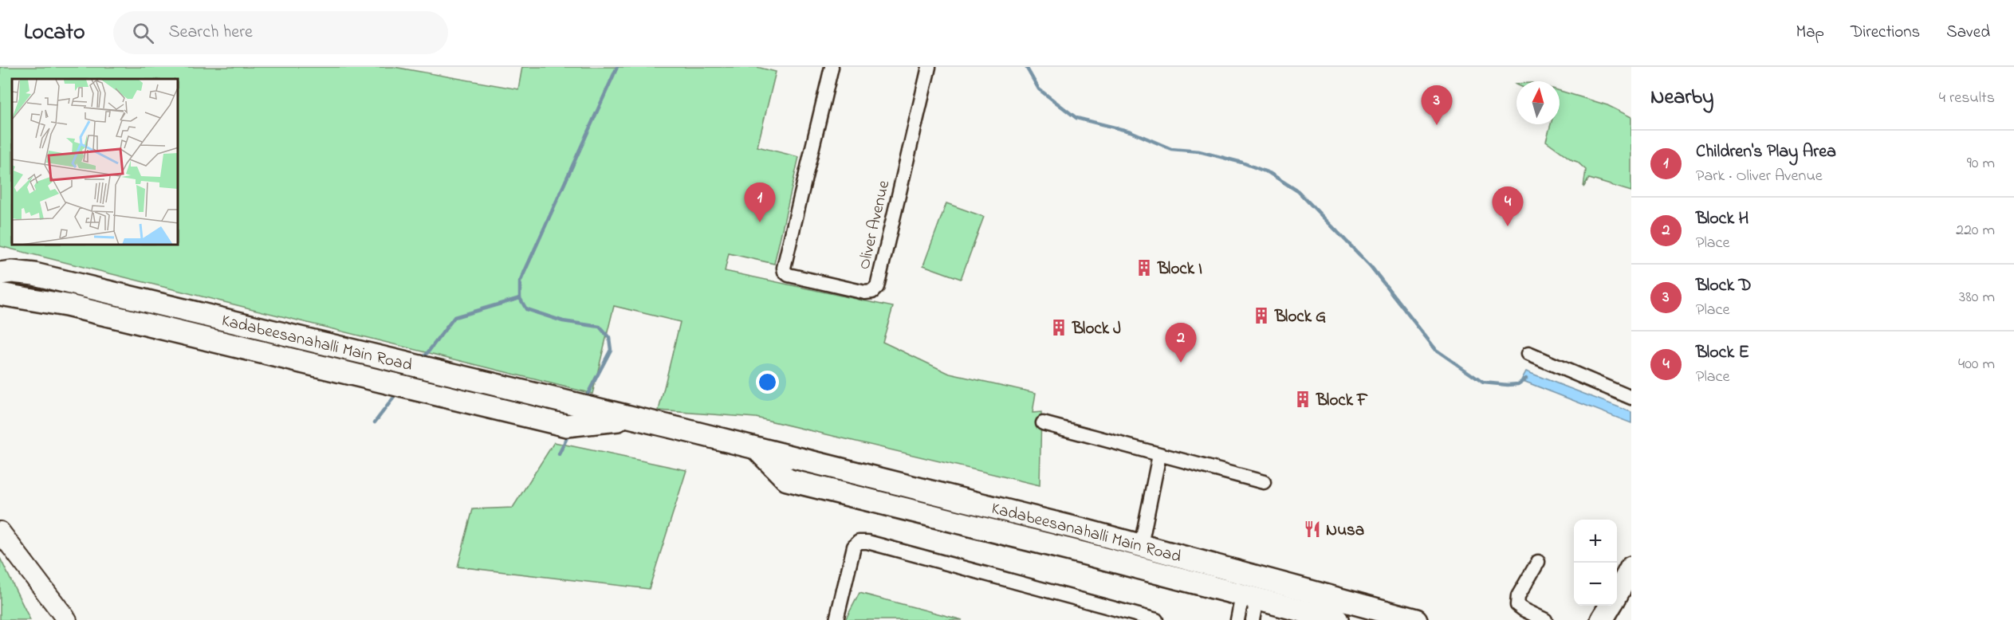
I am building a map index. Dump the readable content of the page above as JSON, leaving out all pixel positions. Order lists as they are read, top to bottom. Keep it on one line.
{"streets":{"main road":["Kadabeesanahalli Main Road"],"street":["Oliver Avenue"]},"places":{"building":["Block I","Block G","Block J","Block F"],"restaurant":["Nusa"]},"north":"top","page":{"header":"Locato","search":"Search here","nav":["Map","Directions","Saved"],"heading":["Nearby","4 results"],"pins":["3","1","4","2"],"list":[{"mark":"1","name":"Children's Play Area","note":"Park · Oliver Avenue","value":"90 m"},{"mark":"2","name":"Block H","note":"Place","value":"220 m"},{"mark":"3","name":"Block D","note":"Place","value":"380 m"},{"mark":"4","name":"Block E","note":"Place","value":"400 m"}],"map_buttons":["+","−"]}}
